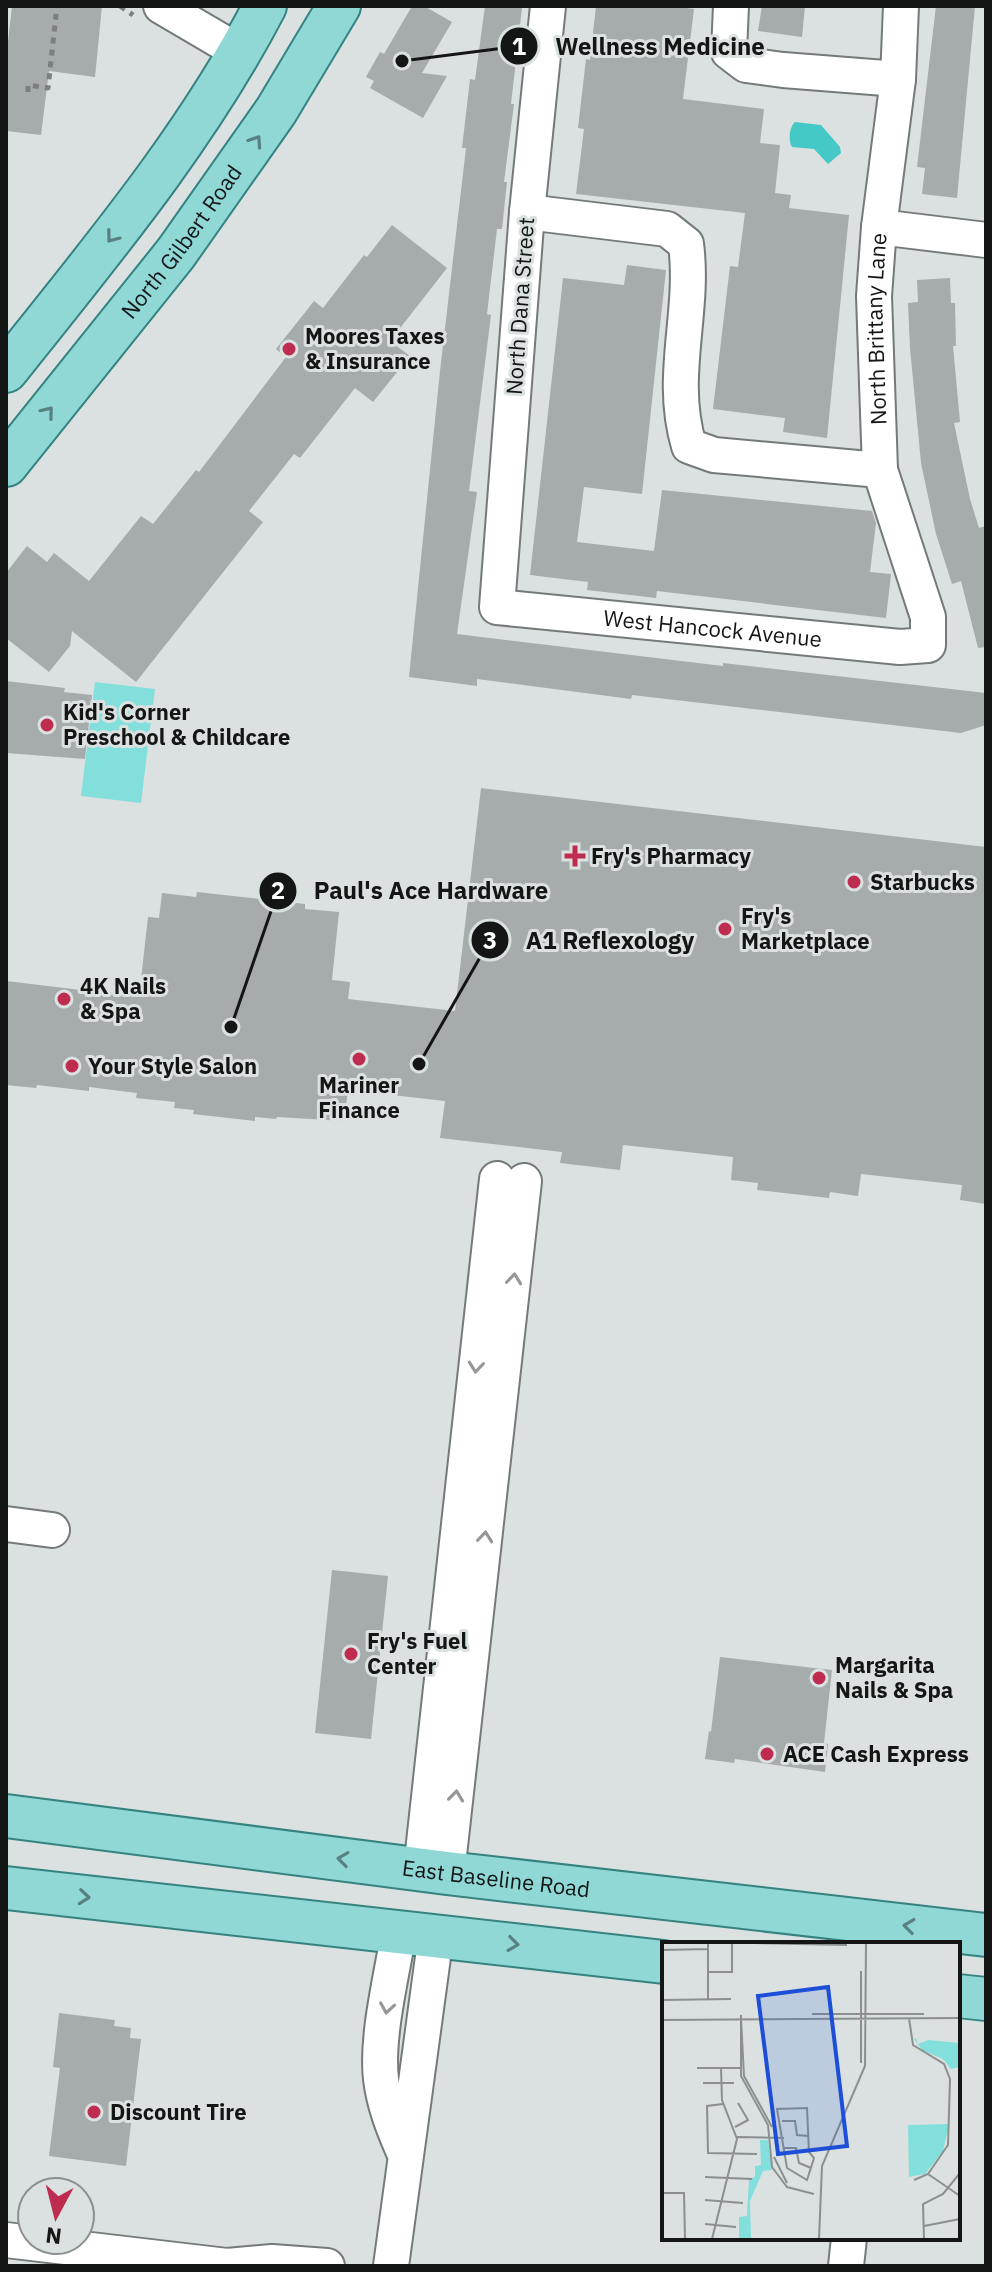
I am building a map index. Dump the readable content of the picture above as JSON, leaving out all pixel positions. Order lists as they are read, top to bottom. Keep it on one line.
{"streets":{"main road":["North Gilbert Road","East Baseline Road"],"street":["North Dana Street","North Brittany Lane","West Hancock Avenue"]},"crossings":[["North Dana Street","West Hancock Avenue"],["North Brittany Lane","West Hancock Avenue"]],"places":{"other":["Wellness Medicine","Moores Taxes & Insurance","Kid's Corner Preschool & Childcare","Starbucks","Fry's Marketplace","4K Nails & Spa","Paul's Ace Hardware","Mariner Finance","A1 Reflexology","Your Style Salon","Fry's Fuel Center","Margarita Nails & Spa","ACE Cash Express","Discount Tire"],"health":["Fry's Pharmacy"]},"north":"bottom"}
